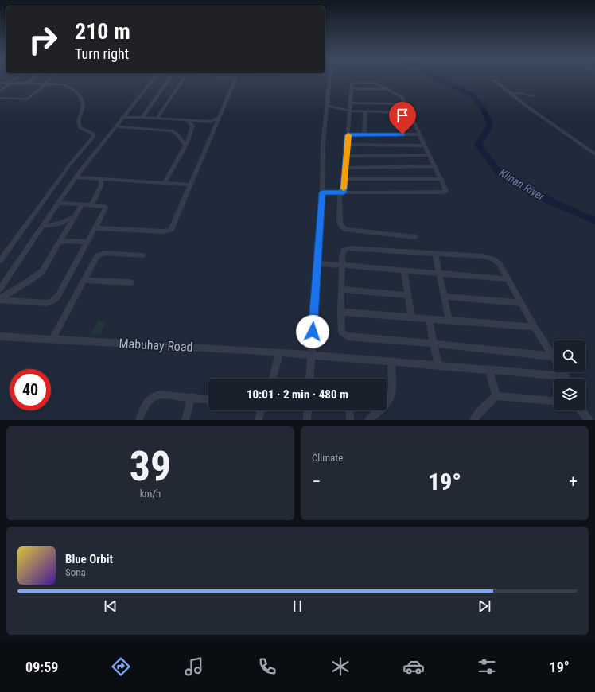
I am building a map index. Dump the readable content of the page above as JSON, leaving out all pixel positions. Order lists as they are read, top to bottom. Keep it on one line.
{"streets":{"street":["Mabuhay Road"]},"water":["Klinan River"],"page":{"turn":["210 m","Turn right"],"limit":"40","trip":"10:01 · 2 min · 480 m","tile":[["39","km/h"],"Climate"],"heat":["−","19°","+"],"song":["Blue Orbit","Sona"],"tabs":["09:59","19°"]}}
